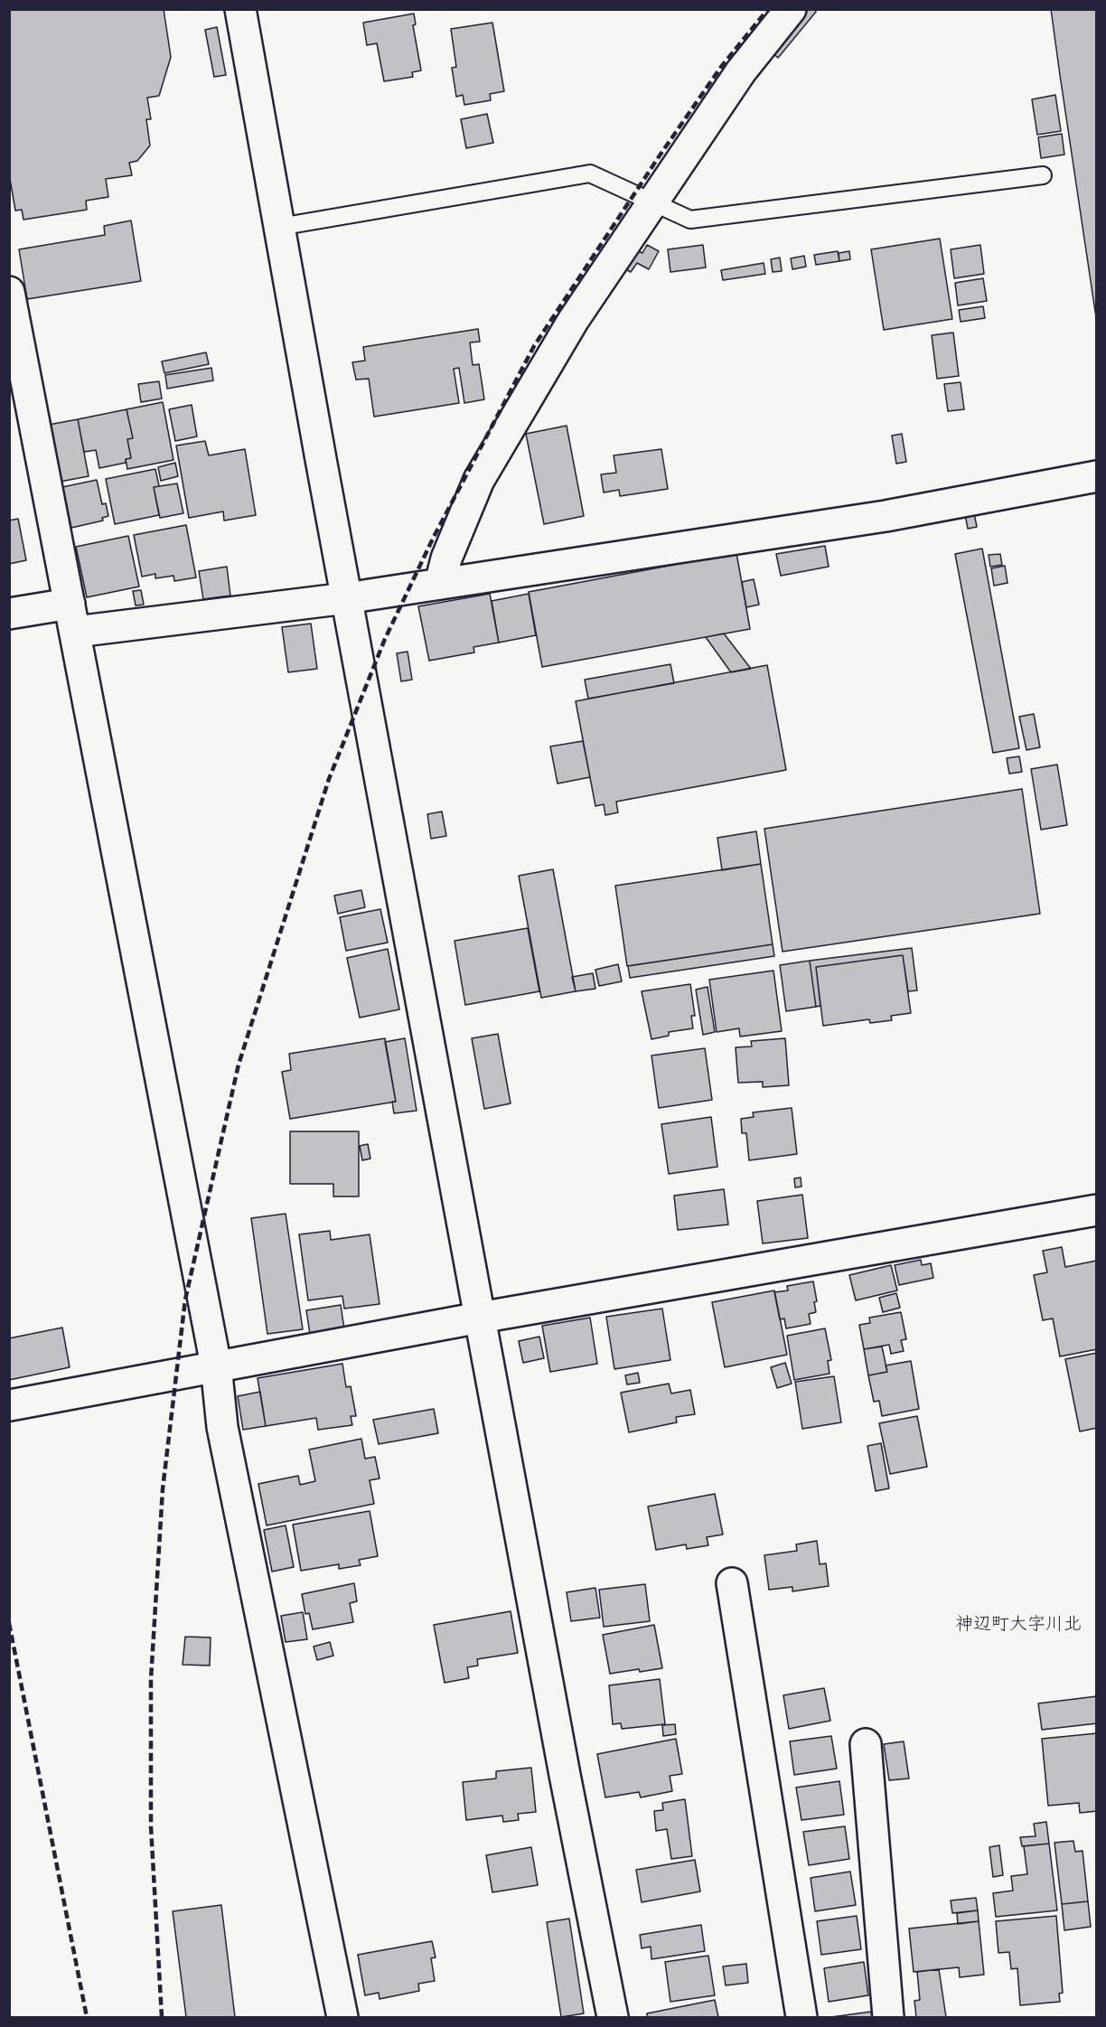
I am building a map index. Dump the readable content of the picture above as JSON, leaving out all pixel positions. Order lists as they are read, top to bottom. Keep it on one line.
{"districts":["神辺町大字川北"]}
